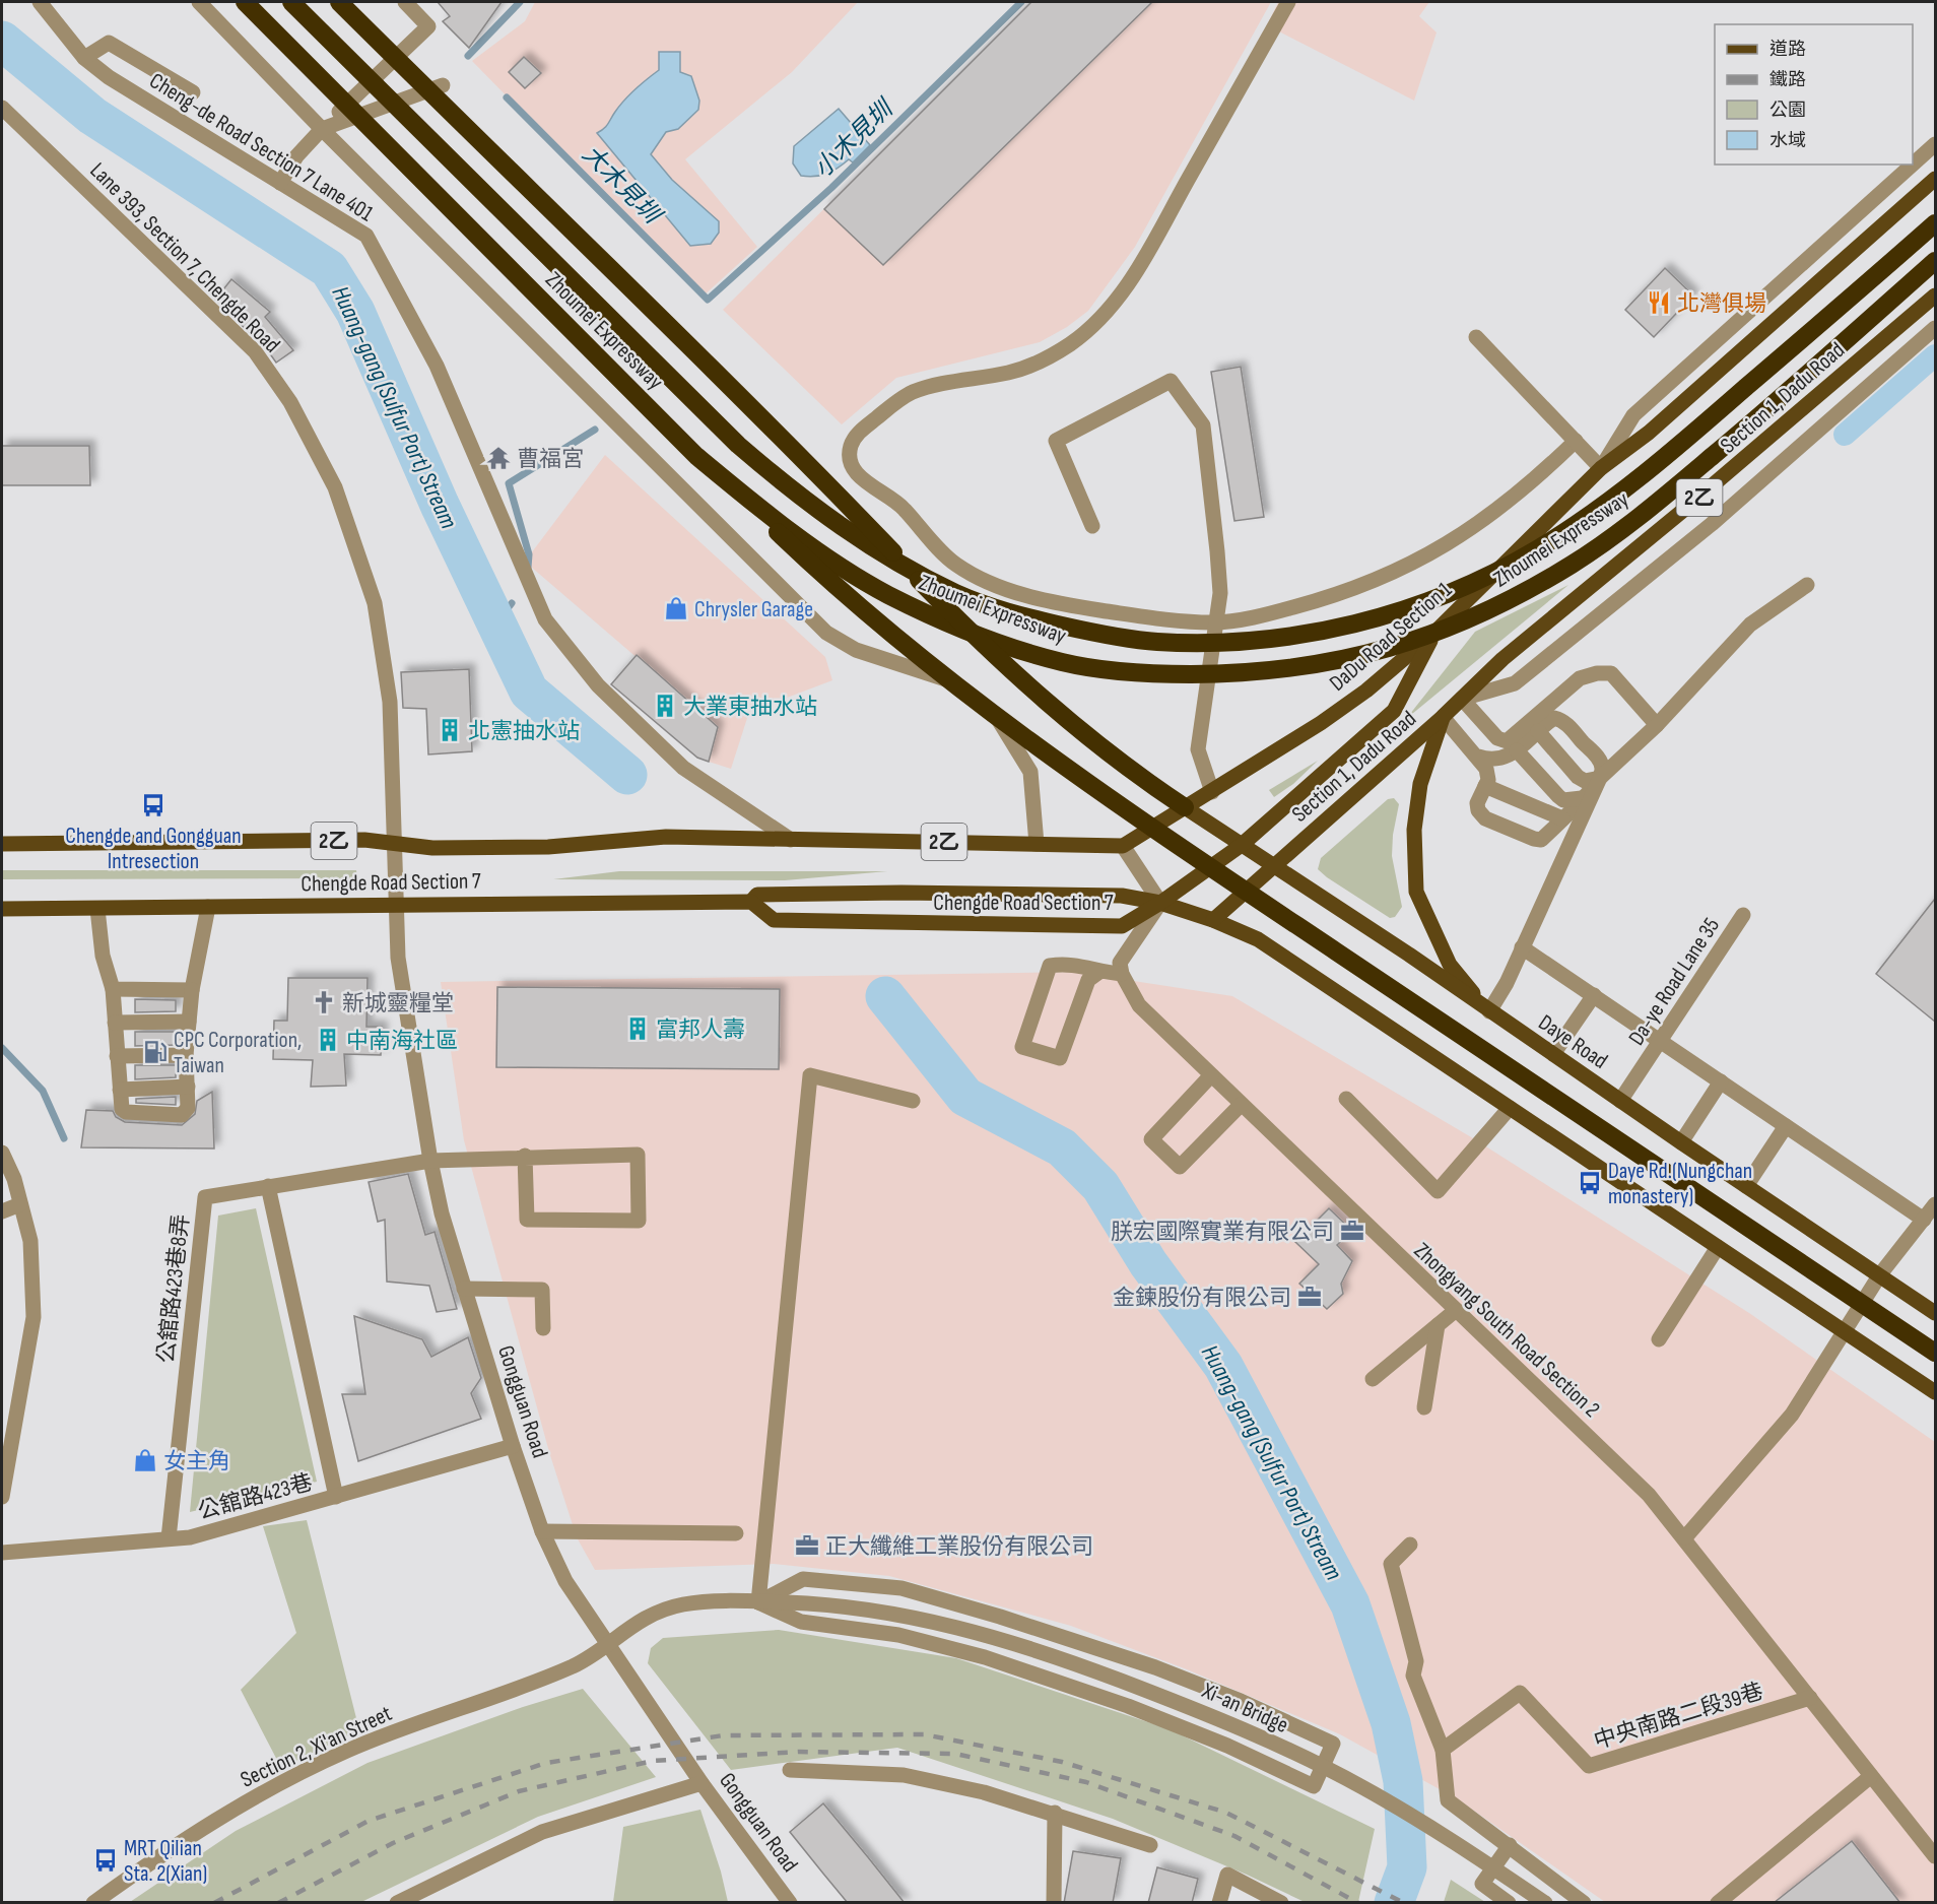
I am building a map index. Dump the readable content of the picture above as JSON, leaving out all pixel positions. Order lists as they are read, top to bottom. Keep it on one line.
{"streets":{"highway":["Zhoumei Expressway"],"main road":["Section 1, Dadu Road","2乙","DaDu Road Section 1","Chengde Road Section 7","Daye Road"],"street":["Cheng-de Road Section 7 Lane 401","Lane 393, Section 7, Chengde Road","Da-ye Road Lane 35","公舘路423巷8弄","Zhongyang South Road Section 2","Gongguan Road","公舘路423巷","Xi-an Bridge","中央南路二段39巷","Section 2, Xi'an Street"]},"crossings":[["Cheng-de Road Section 7 Lane 401","2乙"],["Cheng-de Road Section 7 Lane 401","Chengde Road Section 7"],["Lane 393, Section 7, Chengde Road","Chengde Road Section 7"],["Lane 393, Section 7, Chengde Road","Gongguan Road"],["Section 1, Dadu Road","2乙"],["Section 1, Dadu Road","Daye Road"],["2乙","Chengde Road Section 7"],["2乙","Daye Road"],["DaDu Road Section 1","Daye Road"],["Chengde Road Section 7","Gongguan Road"],["Da-ye Road Lane 35","Daye Road"],["公舘路423巷8弄","Gongguan Road"],["公舘路423巷8弄","公舘路423巷"],["Zhongyang South Road Section 2","中央南路二段39巷"],["Gongguan Road","公舘路423巷"],["Gongguan Road","Section 2, Xi'an Street"],["Xi-an Bridge","Section 2, Xi'an Street"]],"water":["小木見圳","大木見圳","Huang-gang (Sulfur Port) Stream"],"places":{"restaurant":["北灣俱場"],"temple":["曹福宮"],"shop":["Chrysler Garage","女主角"],"building":["大業東抽水站","北憲抽水站","富邦人壽","中南海社區"],"bus stop":["Chengde and Gongguan Intresection","Daye Rd.(Nungchan monastery)","MRT Qilian Sta. 2(Xian)"],"church":["新城靈糧堂"],"fuel station":["CPC Corporation, Taiwan"],"office":["朕宏國際實業有限公司","金鍊股份有限公司","正大纖維工業股份有限公司"]},"legend":["道路","鐵路","公園","水域"]}
